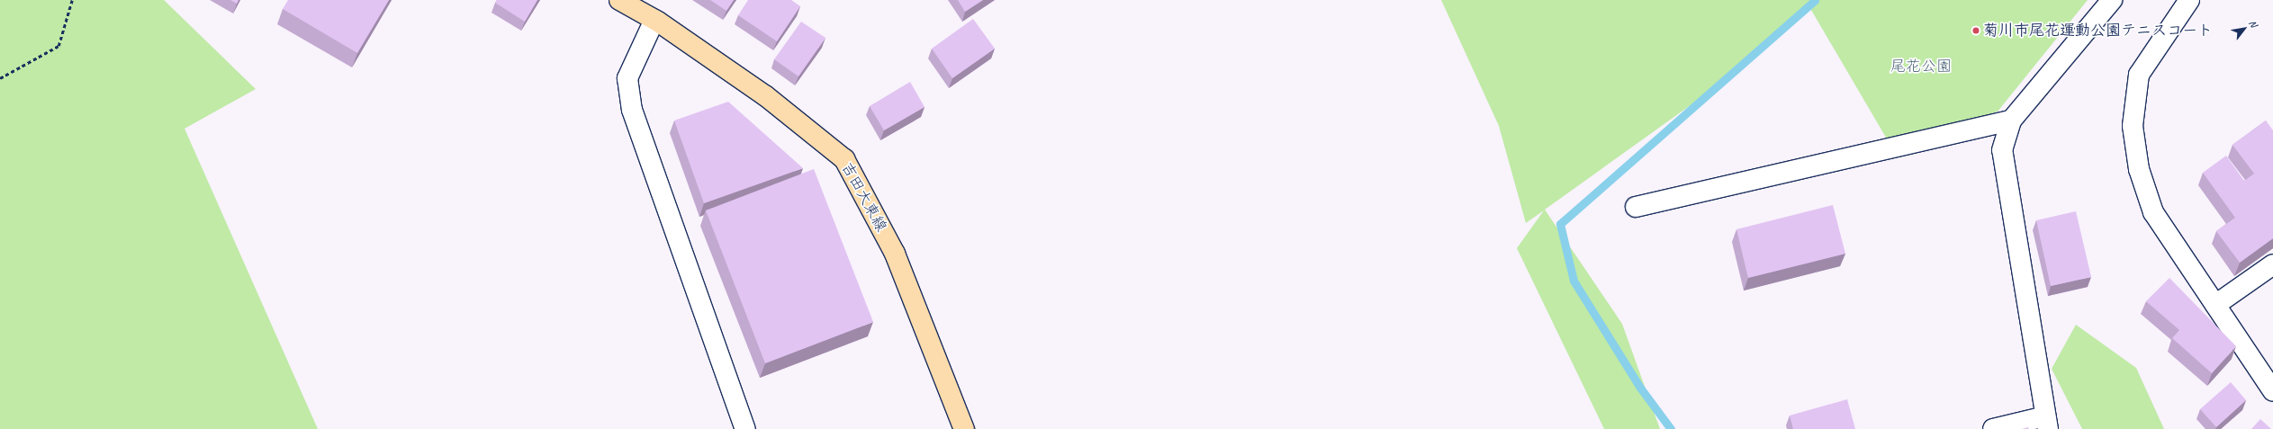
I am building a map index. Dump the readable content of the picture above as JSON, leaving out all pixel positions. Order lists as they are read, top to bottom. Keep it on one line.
{"streets":{"main road":["吉田大東線"]},"parks":["尾花公園"],"places":["菊川市尾花運動公園テニスコート"],"north":"top right"}
